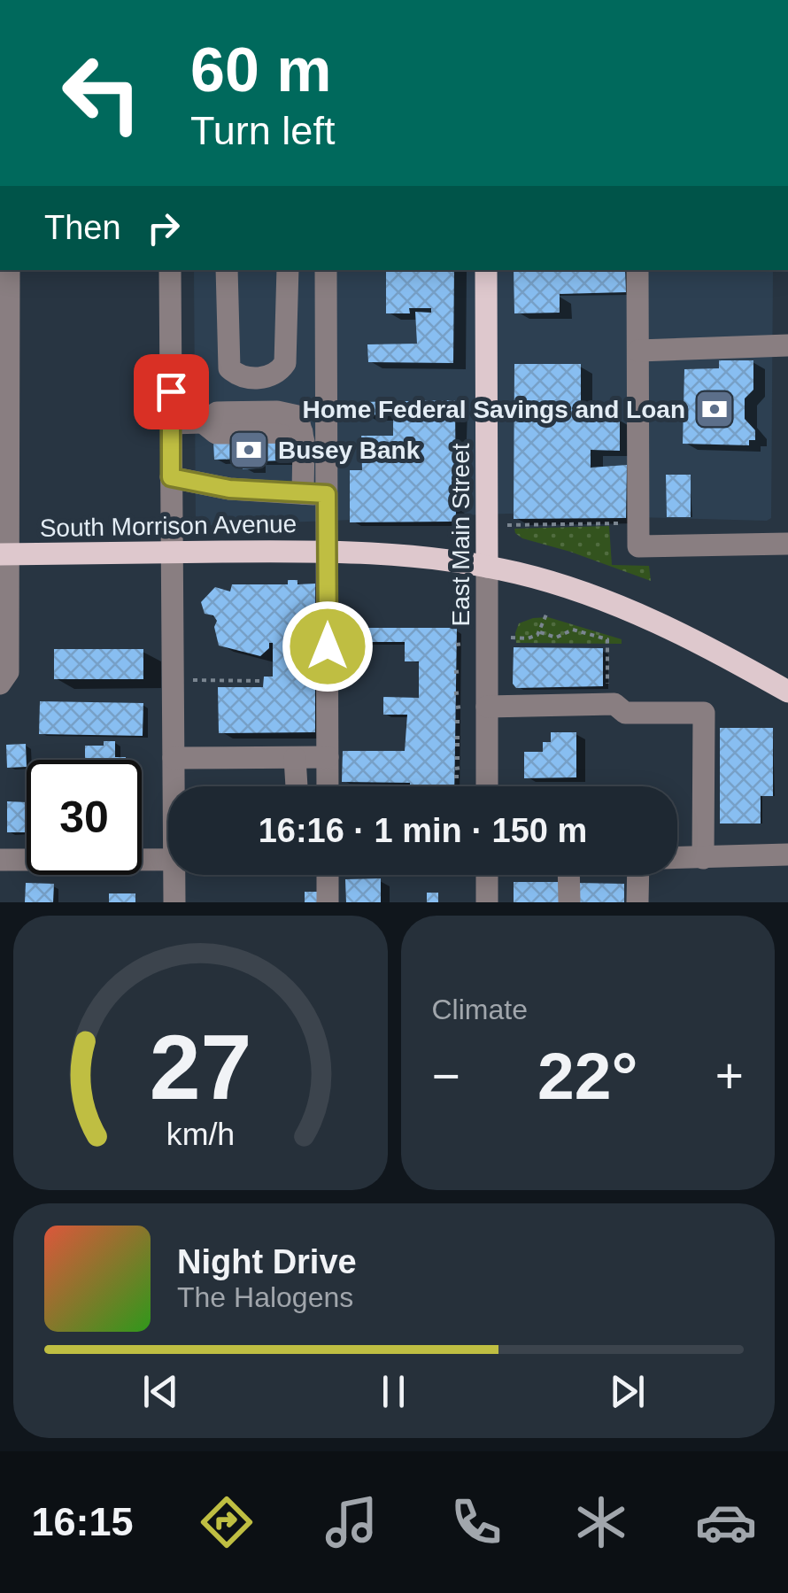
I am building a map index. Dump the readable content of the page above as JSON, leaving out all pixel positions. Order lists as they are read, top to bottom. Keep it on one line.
{"streets":{"main road":["South Morrison Avenue","East Main Street"]},"crossings":[["South Morrison Avenue","East Main Street"]],"places":{"bank":["Home Federal Savings and Loan","Busey Bank"]},"page":{"turn":["60 m","Turn left"],"then":"Then","limit":"30","trip":"16:16 · 1 min · 150 m","tile":"Climate","heat":["−","22°","+"],"song":["Night Drive","The Halogens"],"tabs":"16:15","gauge":["27","km/h"]}}
